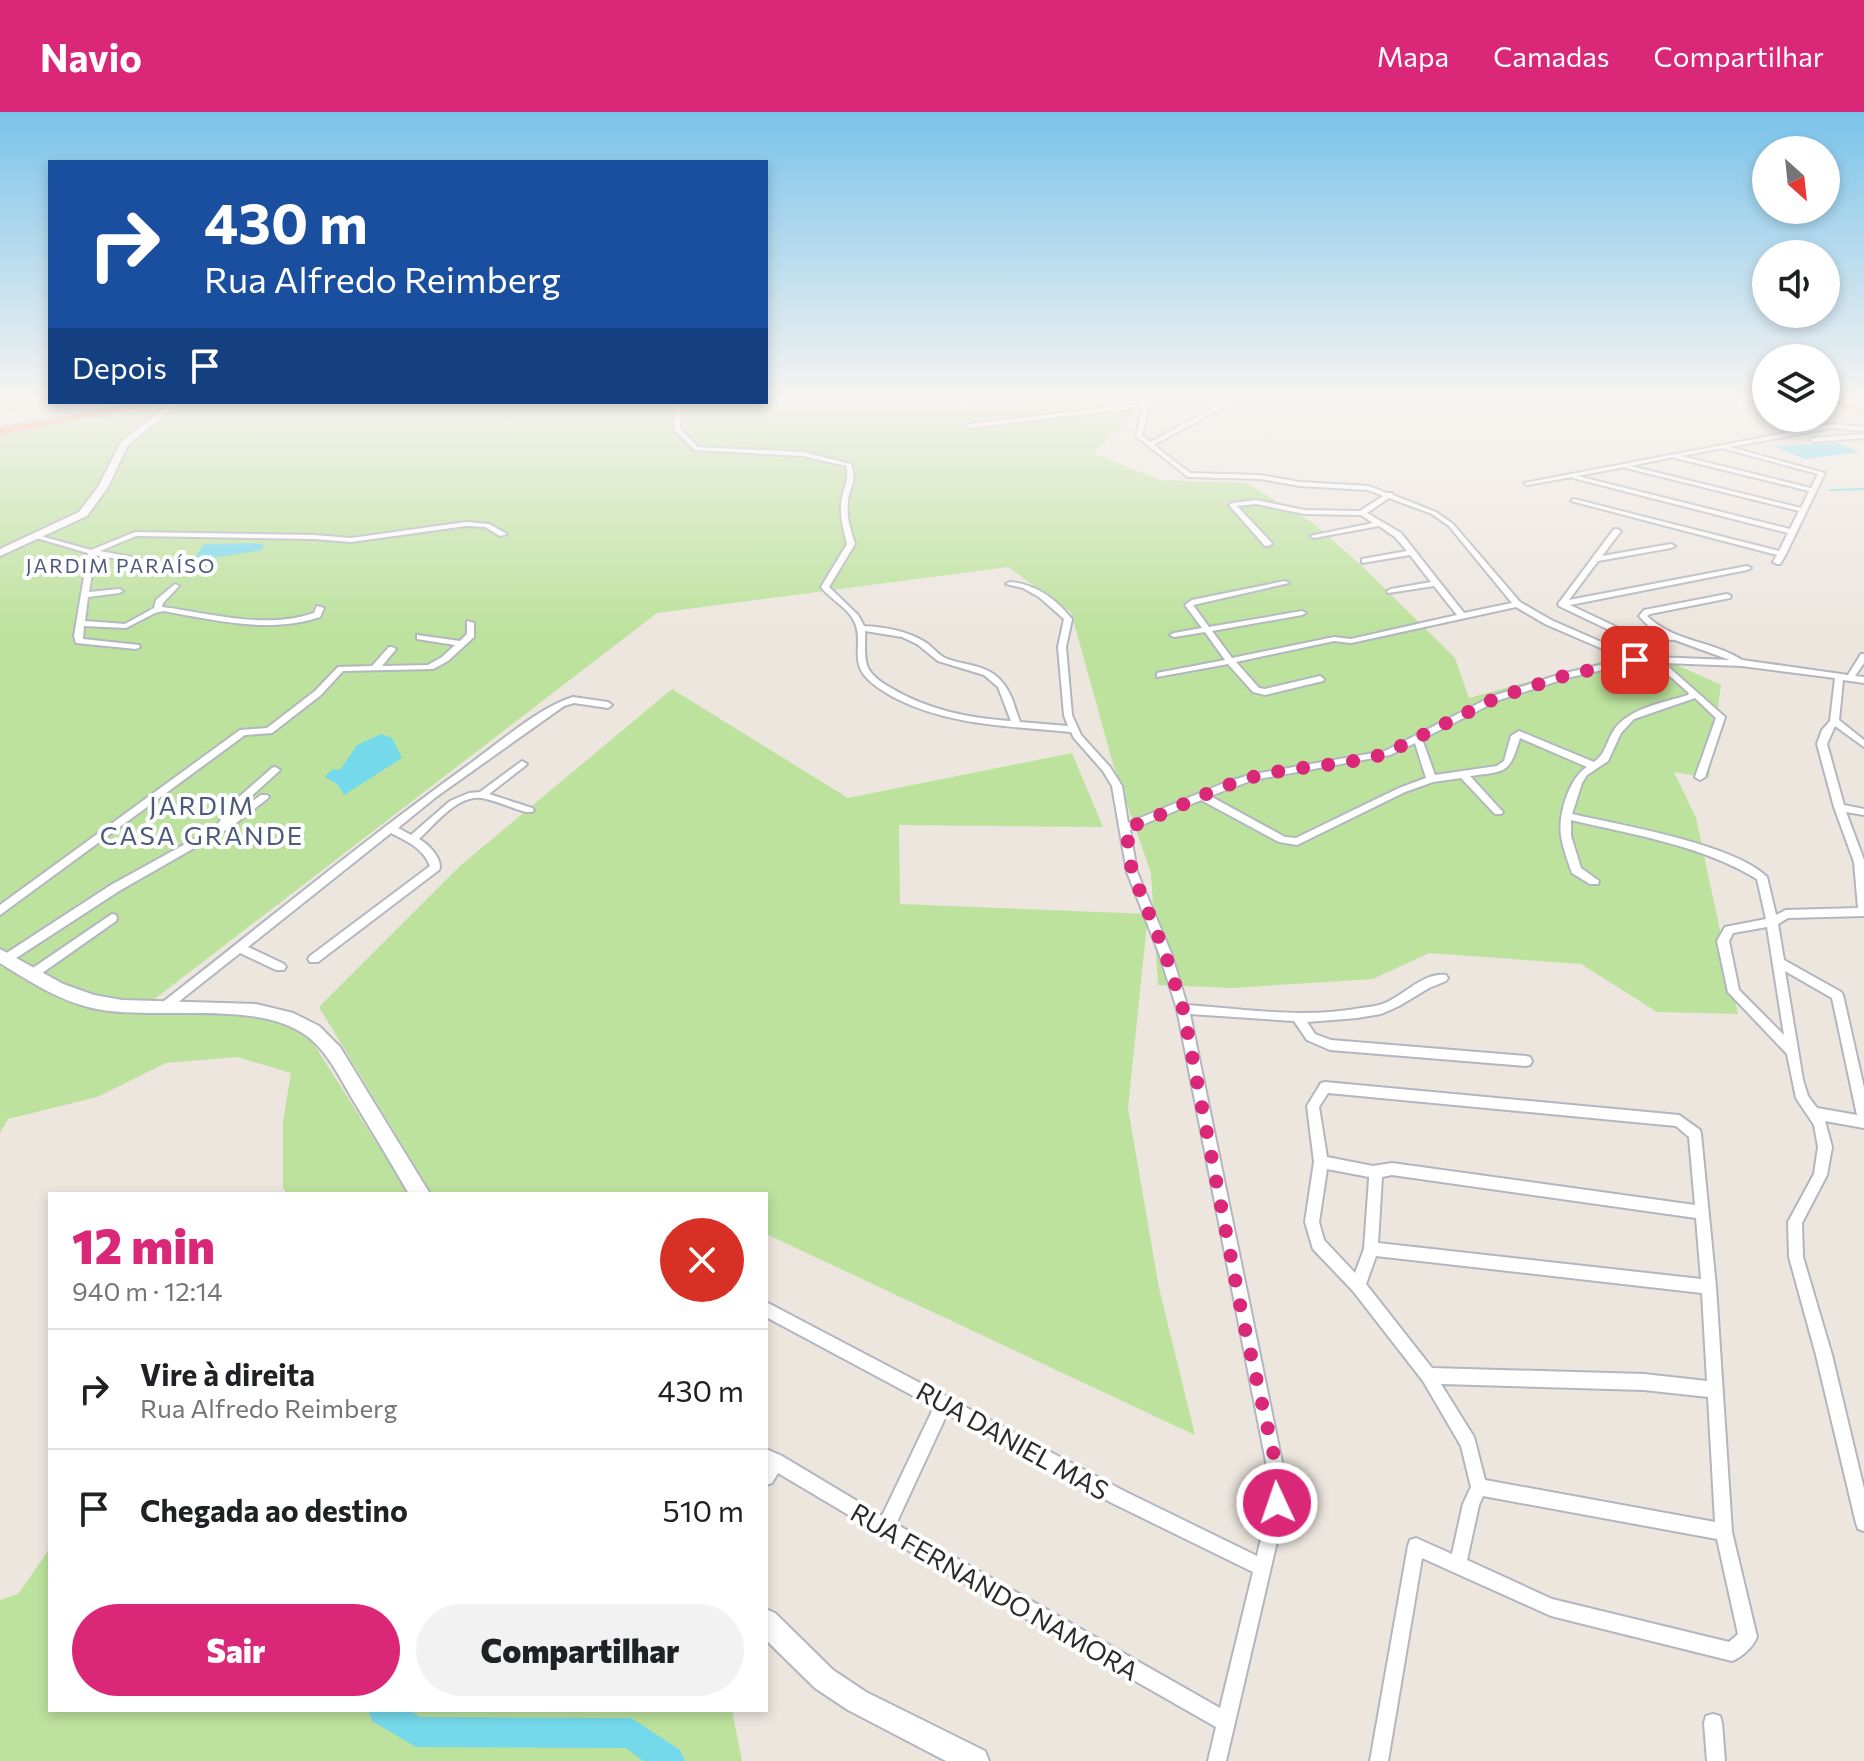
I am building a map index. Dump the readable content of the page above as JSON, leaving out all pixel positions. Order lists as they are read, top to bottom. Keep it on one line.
{"streets":{"street":["RUA DANIEL MAS","RUA FERNANDO NAMORA"]},"districts":["JARDIM PARAÍSO","JARDIM CASA GRANDE"],"north":"bottom right","page":{"header":"Navio","nav":["Mapa","Camadas","Compartilhar"],"turn":["430 m","Rua Alfredo Reimberg"],"then":"Depois","heading":["12 min","940 m · 12:14"],"list":[{"name":"Vire à direita","note":"Rua Alfredo Reimberg","value":"430 m"},{"name":"Chegada ao destino","value":"510 m"}],"buttons":["Sair","Compartilhar"]}}
